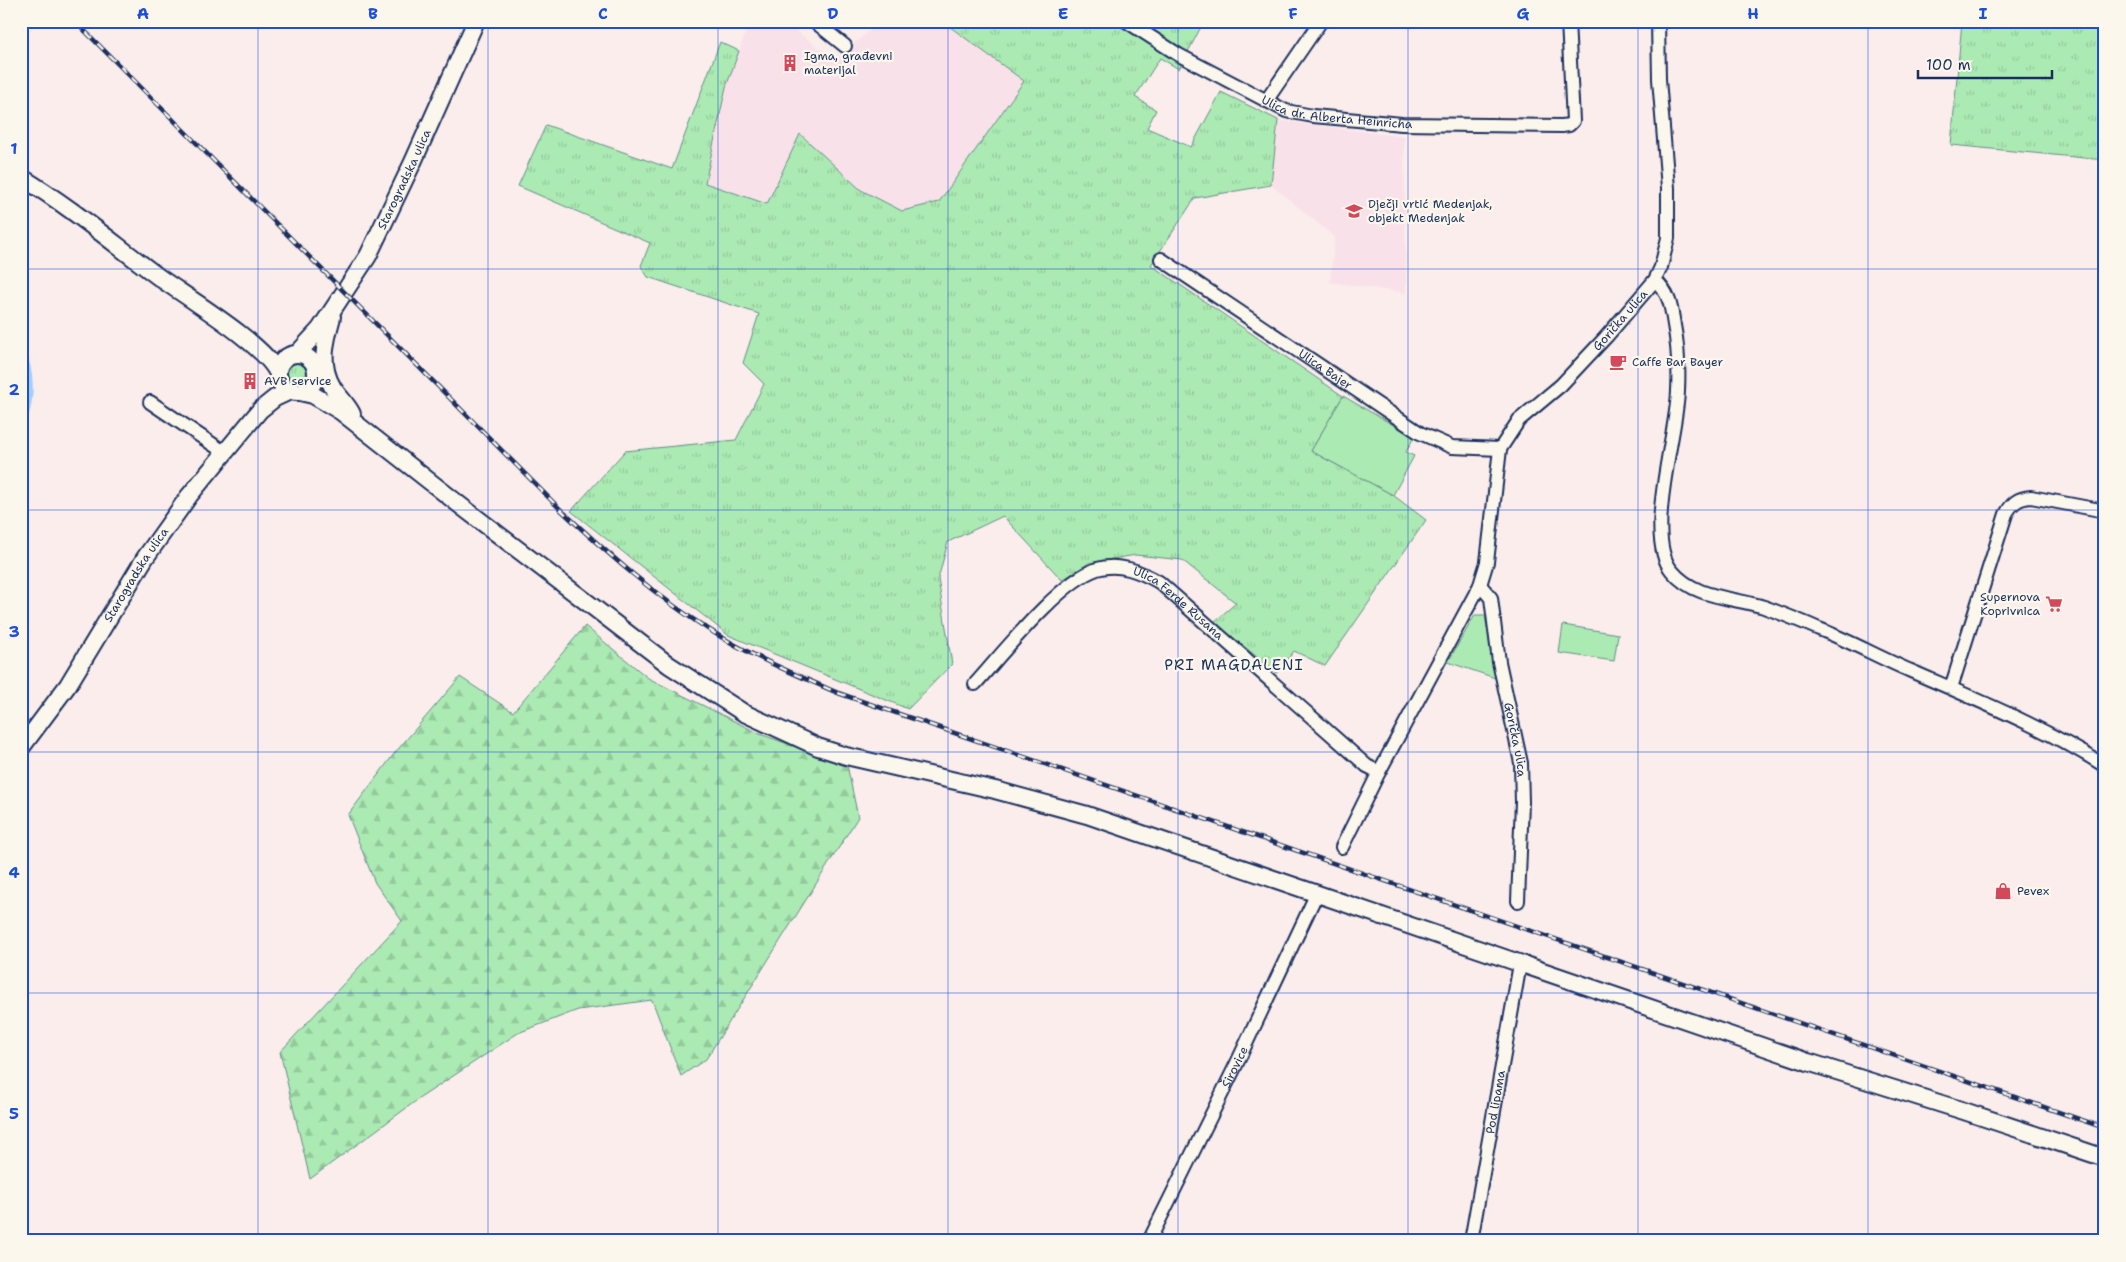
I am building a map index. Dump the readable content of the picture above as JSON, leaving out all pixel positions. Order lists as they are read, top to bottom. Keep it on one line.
{"streets":{"main road":["Starogradska ulica"],"street":["Ulica dr. Alberta Heinricha","Gorička ulica","Ulica Bajer","Ulica Ferde Rusana","Širovice","Pod lipama"]},"crossings":[["Gorička ulica","Ulica Bajer"],["Gorička ulica","Ulica Ferde Rusana"]],"districts":["PRI MAGDALENI"],"places":{"building":["Igma, građevni materijal","AVB service"],"school or university":["Dječji vrtić Medenjak, objekt Medenjak"],"cafe":["Caffe Bar Bayer"],"supermarket":["Supernova Koprivnica"],"shop":["Pevex"]},"scale_bar":"100 m","grid":{"columns":["A","B","C","D","E","F","G","H","I"],"rows":["1","2","3","4","5"]}}
